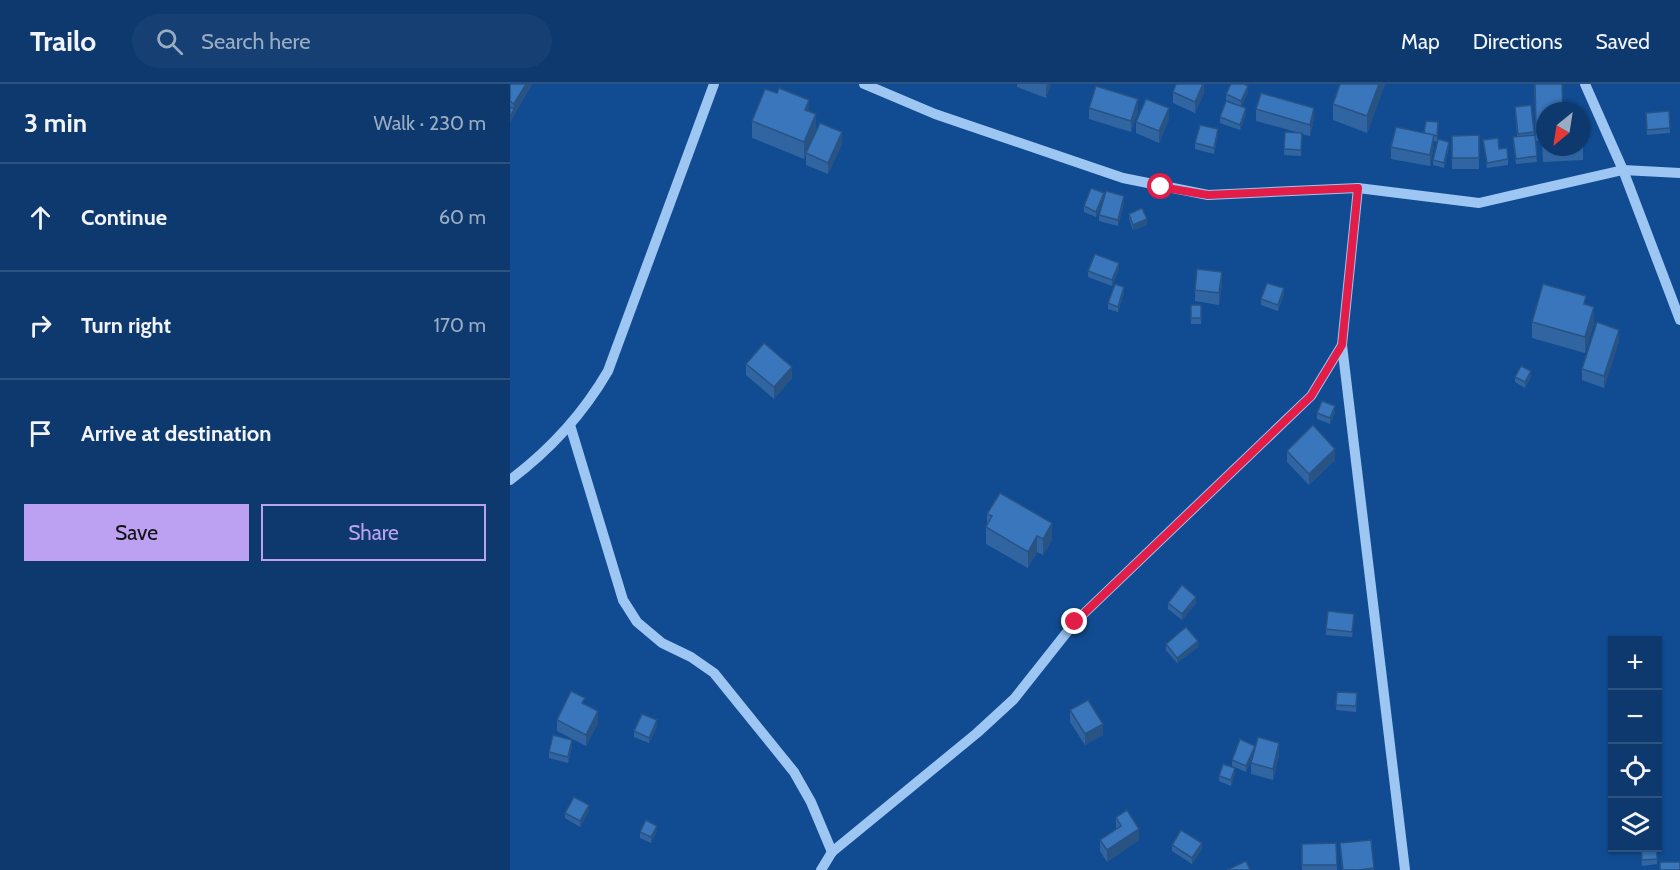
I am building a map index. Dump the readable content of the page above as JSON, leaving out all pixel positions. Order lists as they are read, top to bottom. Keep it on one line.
{"north":"bottom left","page":{"header":"Trailo","search":"Search here","nav":["Map","Directions","Saved"],"heading":["3 min","Walk · 230 m"],"list":[["Continue","60 m"],["Turn right","170 m"],"Arrive at destination"],"buttons":["Save","Share"],"map_buttons":["+","−"]}}
